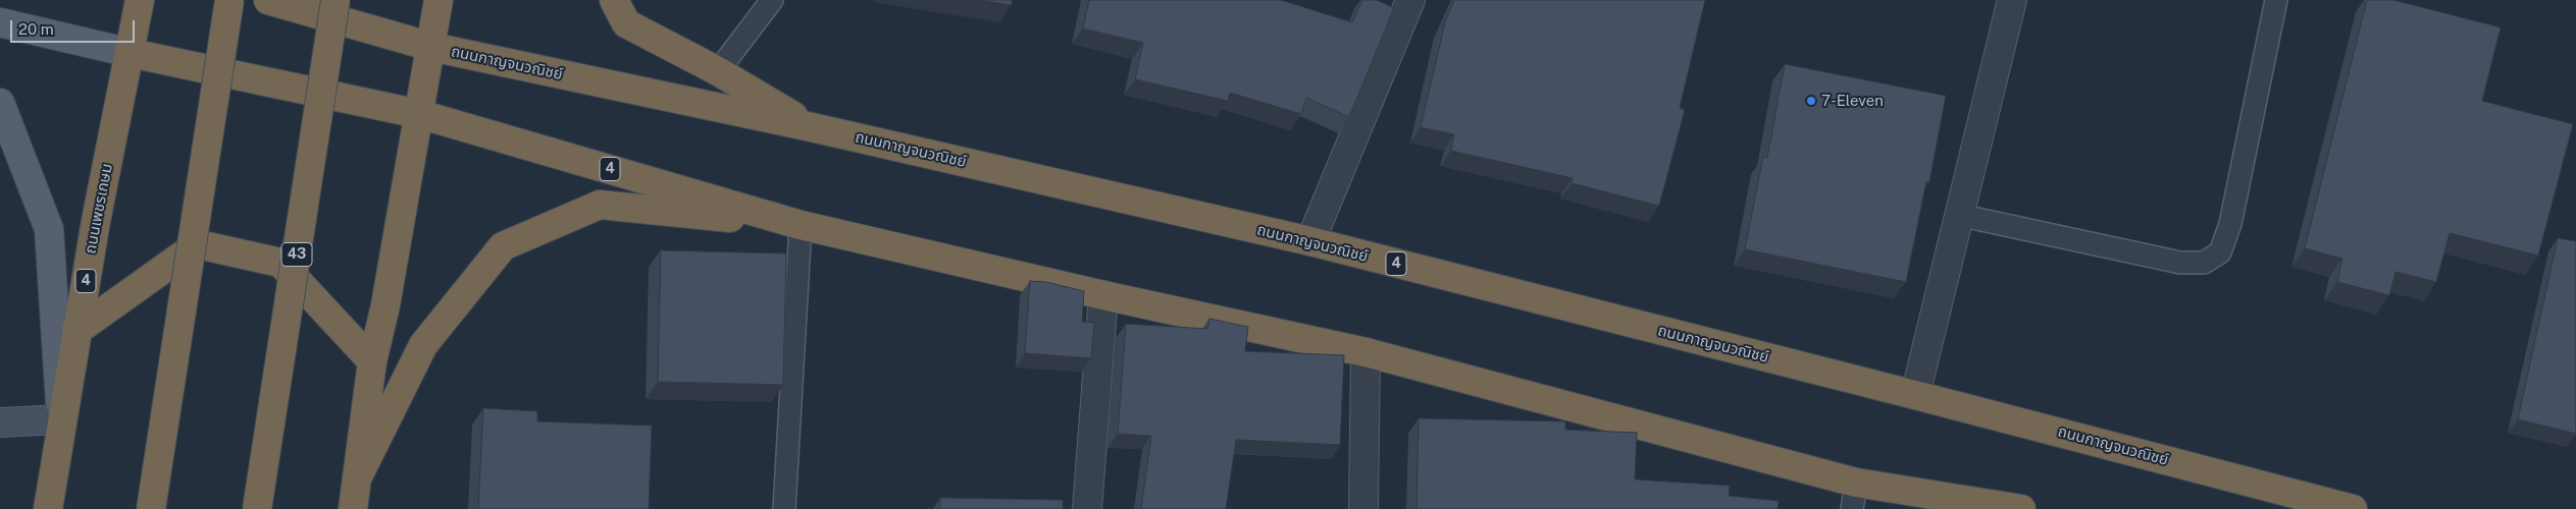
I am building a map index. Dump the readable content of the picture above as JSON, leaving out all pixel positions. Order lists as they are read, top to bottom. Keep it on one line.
{"streets":{"highway":["ถนนกาญจนวณิชย์","4","ถนนเพชรเกษม","43"]},"crossings":[["4","ถนนเพชรเกษม"]],"places":["7-Eleven"],"scale_bar":"20 m"}
